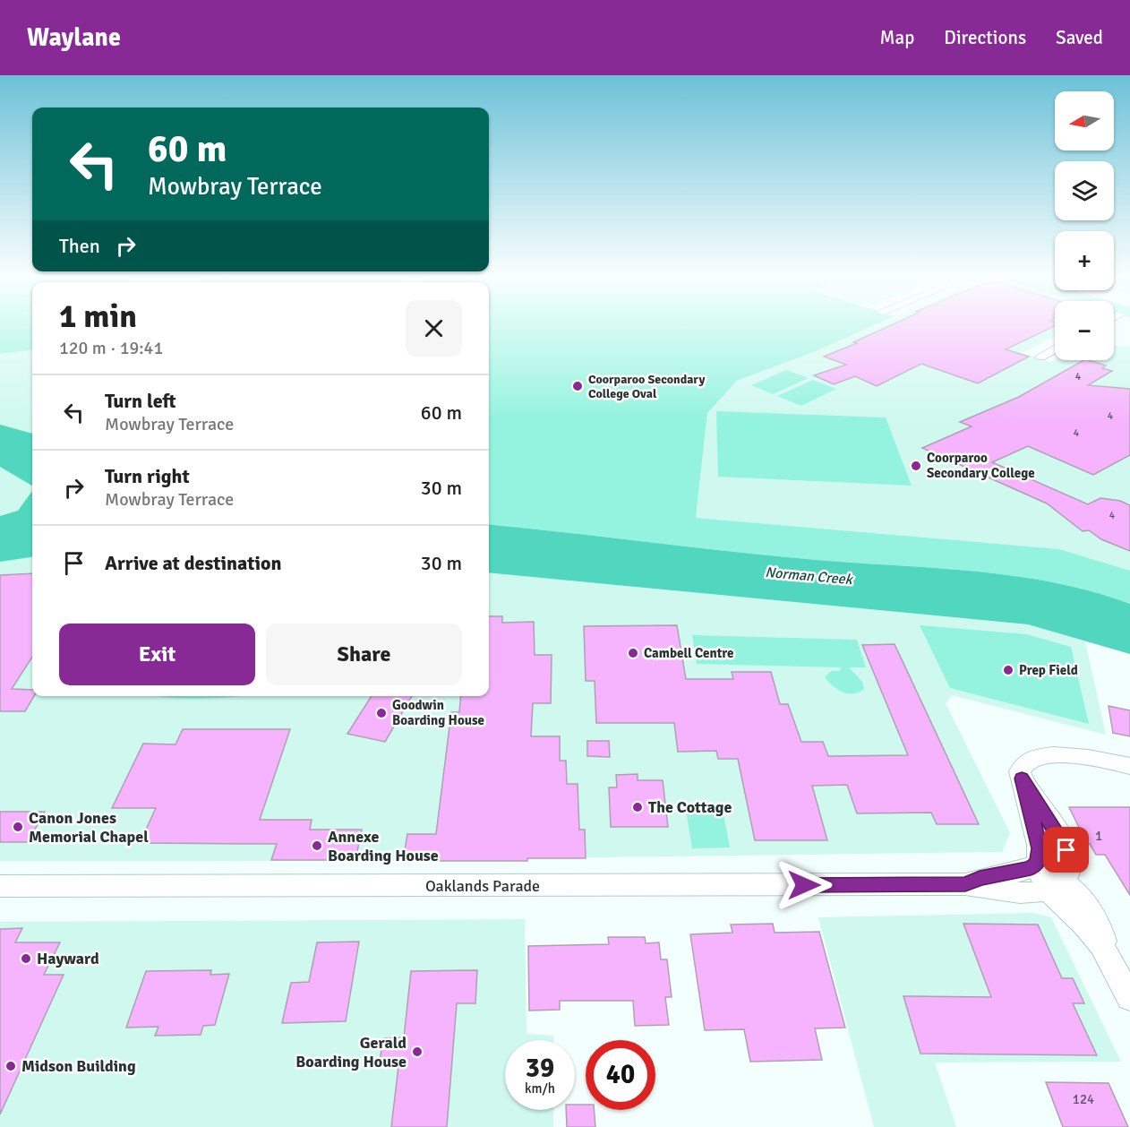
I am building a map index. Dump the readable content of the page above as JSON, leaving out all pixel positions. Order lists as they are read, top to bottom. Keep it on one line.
{"streets":{"street":["Oaklands Parade"]},"water":["Norman Creek"],"places":["Coorparoo Secondary College Oval","Coorparoo Secondary College","Cambell Centre","Prep Field","Goodwin Boarding House","The Cottage","Canon Jones Memorial Chapel","Annexe Boarding House","Hayward","Gerald Boarding House","Midson Building"],"house_numbers":["4","4","4","4","1","124"],"north":"left","page":{"header":"Waylane","nav":["Map","Directions","Saved"],"map_buttons":["+","−"],"turn":["60 m","Mowbray Terrace"],"then":"Then","heading":["1 min","120 m · 19:41"],"list":[{"name":"Turn left","note":"Mowbray Terrace","value":"60 m"},{"name":"Turn right","note":"Mowbray Terrace","value":"30 m"},{"name":"Arrive at destination","value":"30 m"}],"buttons":["Exit","Share"],"speed":"39 km/h","limit":"40"}}
